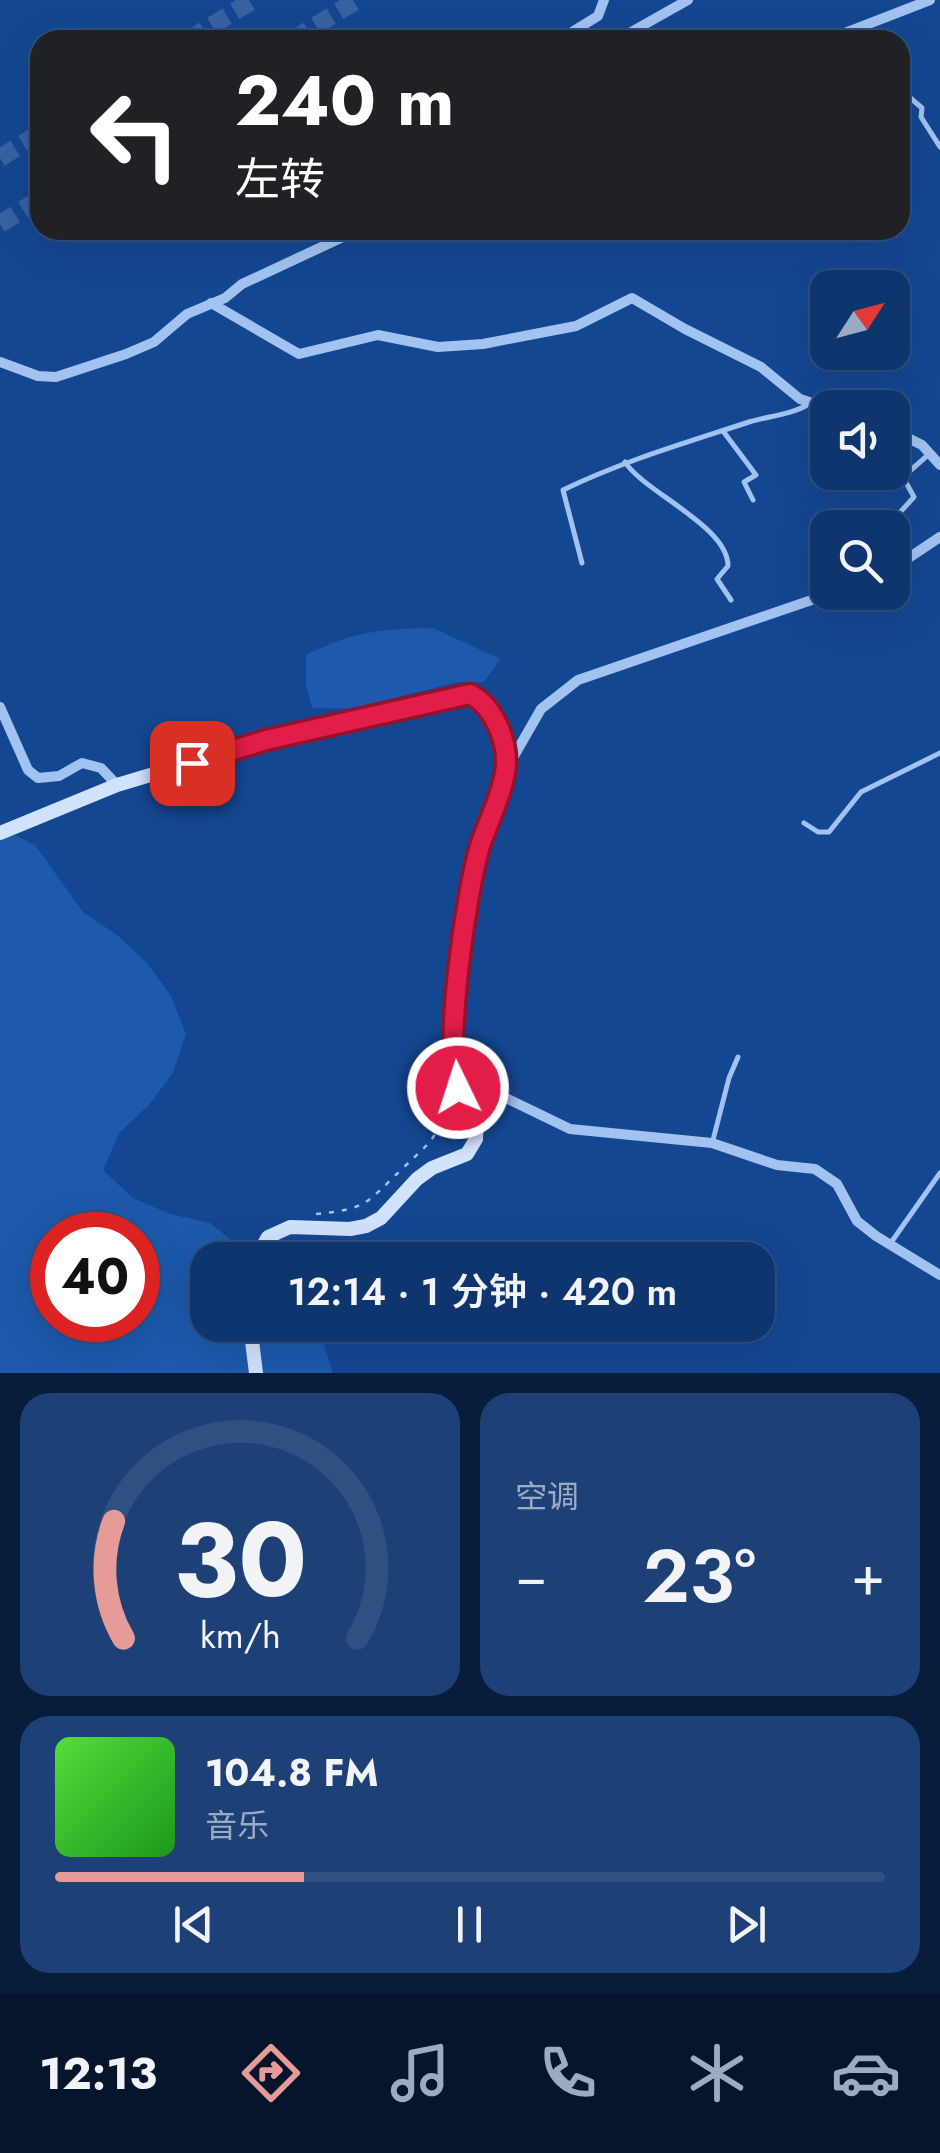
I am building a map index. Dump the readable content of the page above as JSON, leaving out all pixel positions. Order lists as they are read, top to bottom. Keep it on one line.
{"north":"top right","page":{"turn":["240 m","左转"],"limit":"40","trip":"12:14 · 1 分钟 · 420 m","tile":"空调","heat":["−","23°","+"],"song":["104.8 FM","音乐"],"tabs":"12:13","gauge":["30","km/h"]}}
